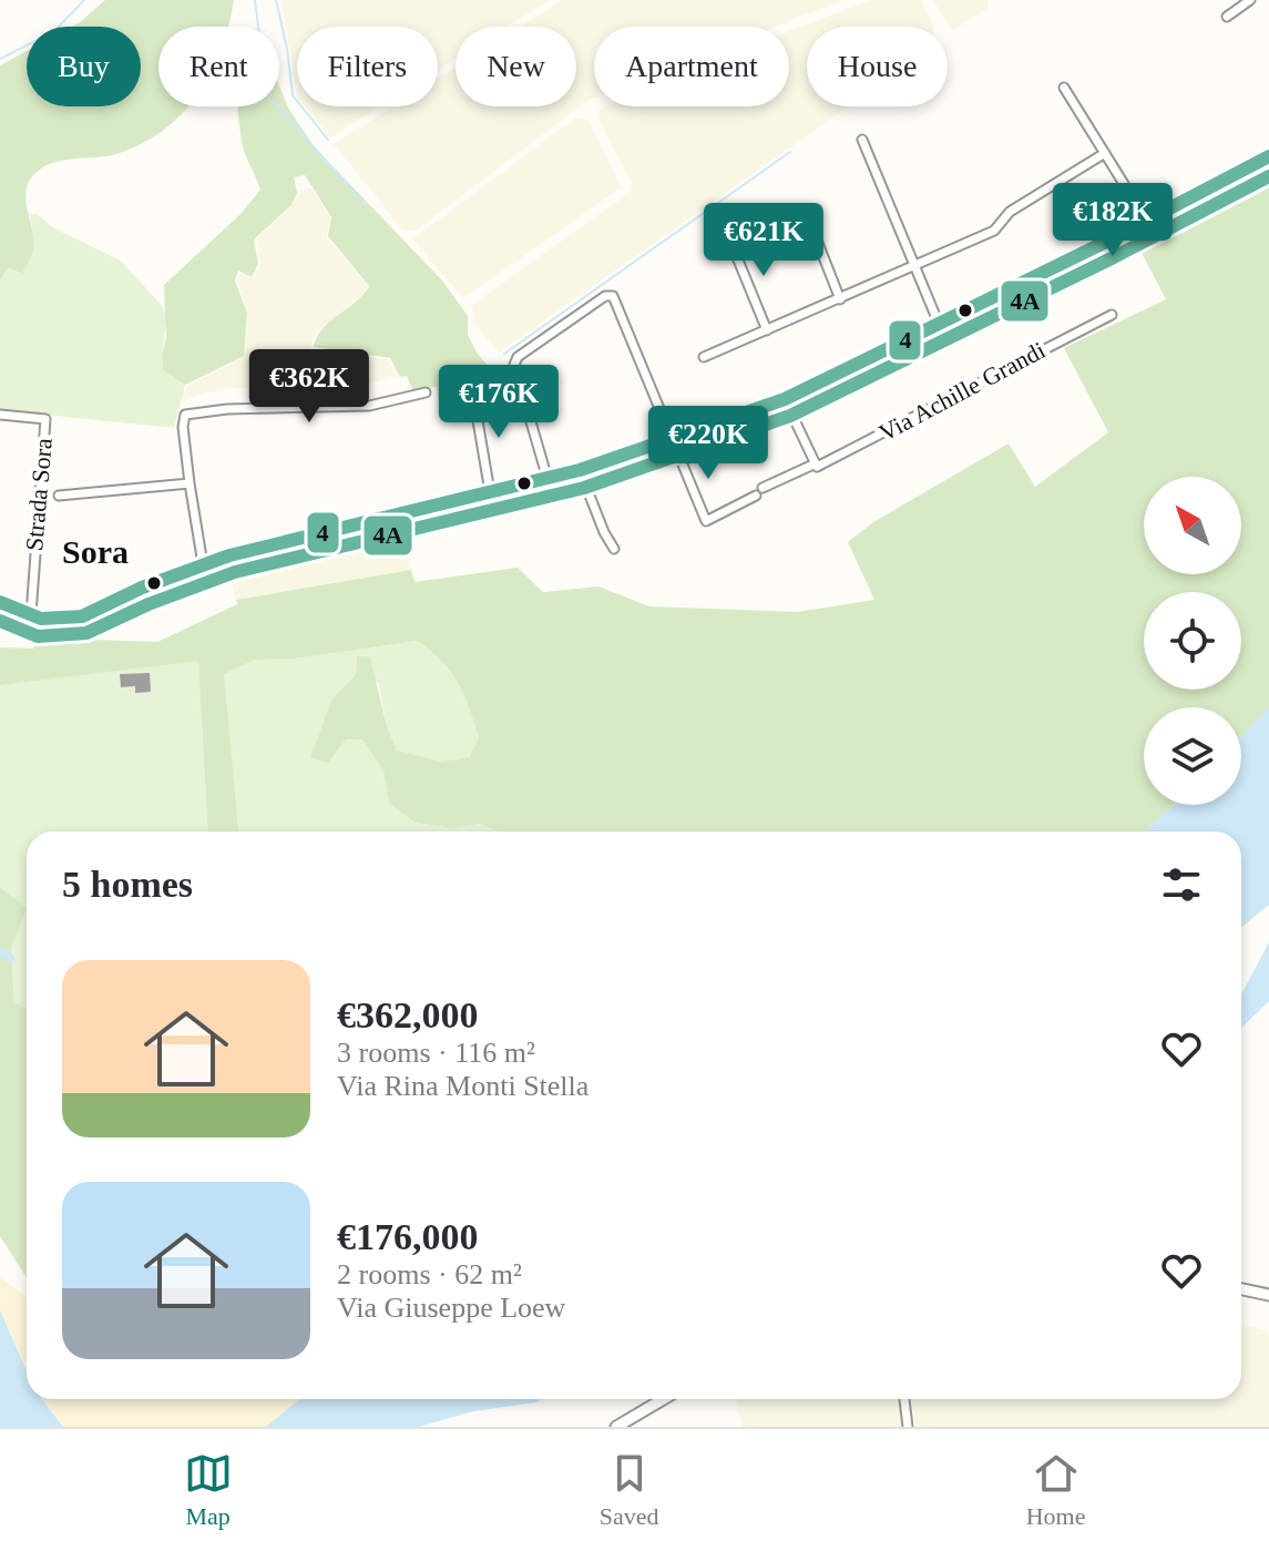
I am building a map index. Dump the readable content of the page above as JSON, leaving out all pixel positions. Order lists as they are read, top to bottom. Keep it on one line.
{"streets":{"street":["Via Achille Grandi","Strada Sora"]},"districts":["Sora"],"lines":["transit line 4","transit line 4A"],"north":"top left","page":{"chip":["Buy","Rent","Filters","New","Apartment","House"],"price":["€182K","€621K","€362K","€176K","€220K"],"heading":"5 homes","list":[{"name":"€362,000","note":"3 rooms · 116 m² · Via Rina Monti Stella"},{"name":"€176,000","note":"2 rooms · 62 m² · Via Giuseppe Loew"}],"tabs":["Map","Saved","Home"]}}
